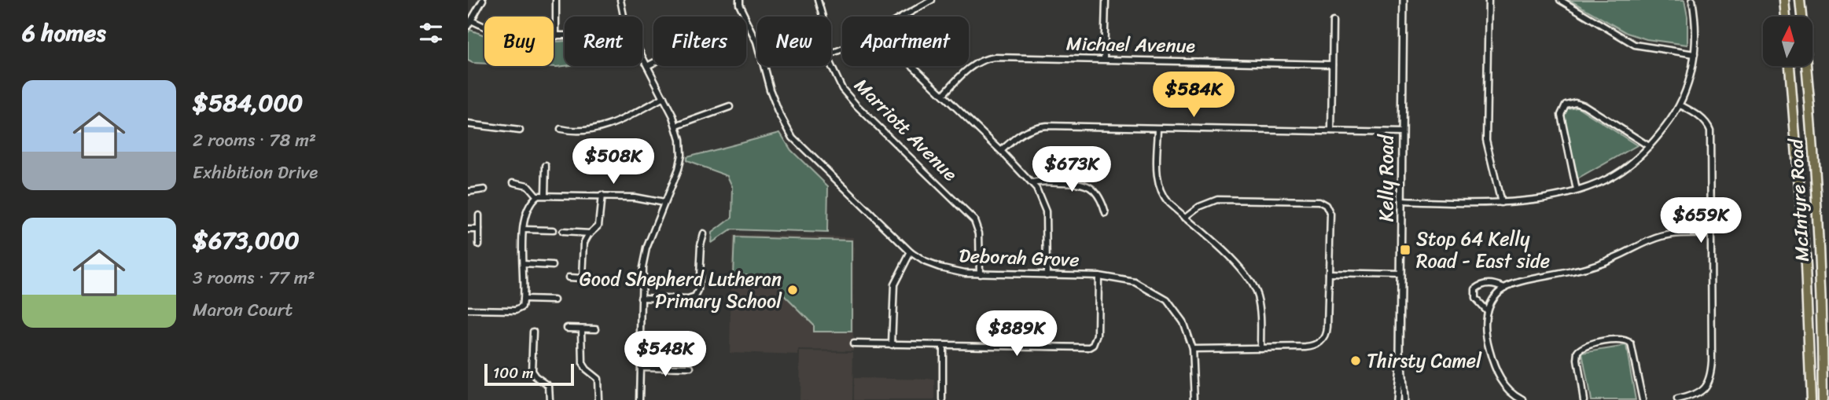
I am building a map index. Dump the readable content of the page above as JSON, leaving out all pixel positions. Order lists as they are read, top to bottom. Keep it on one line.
{"streets":{"main road":["McIntyre Road"],"street":["Michael Avenue","Marriott Avenue","Kelly Road","Deborah Grove"]},"crossings":[["Marriott Avenue","Deborah Grove"]],"places":{"transit":["Stop 64 Kelly Road - East side"],"other":["Good Shepherd Lutheran Primary School","Thirsty Camel"]},"scale_bar":"100 m","north":"top","page":{"heading":"6 homes","chip":["Buy","Rent","Filters","New","Apartment"],"list":[{"name":"$584,000","note":"2 rooms · 78 m² · Exhibition Drive"},{"name":"$673,000","note":"3 rooms · 77 m² · Maron Court"}],"price":["$584K","$508K","$673K","$659K","$889K","$548K"],"scale":"100 m"}}
